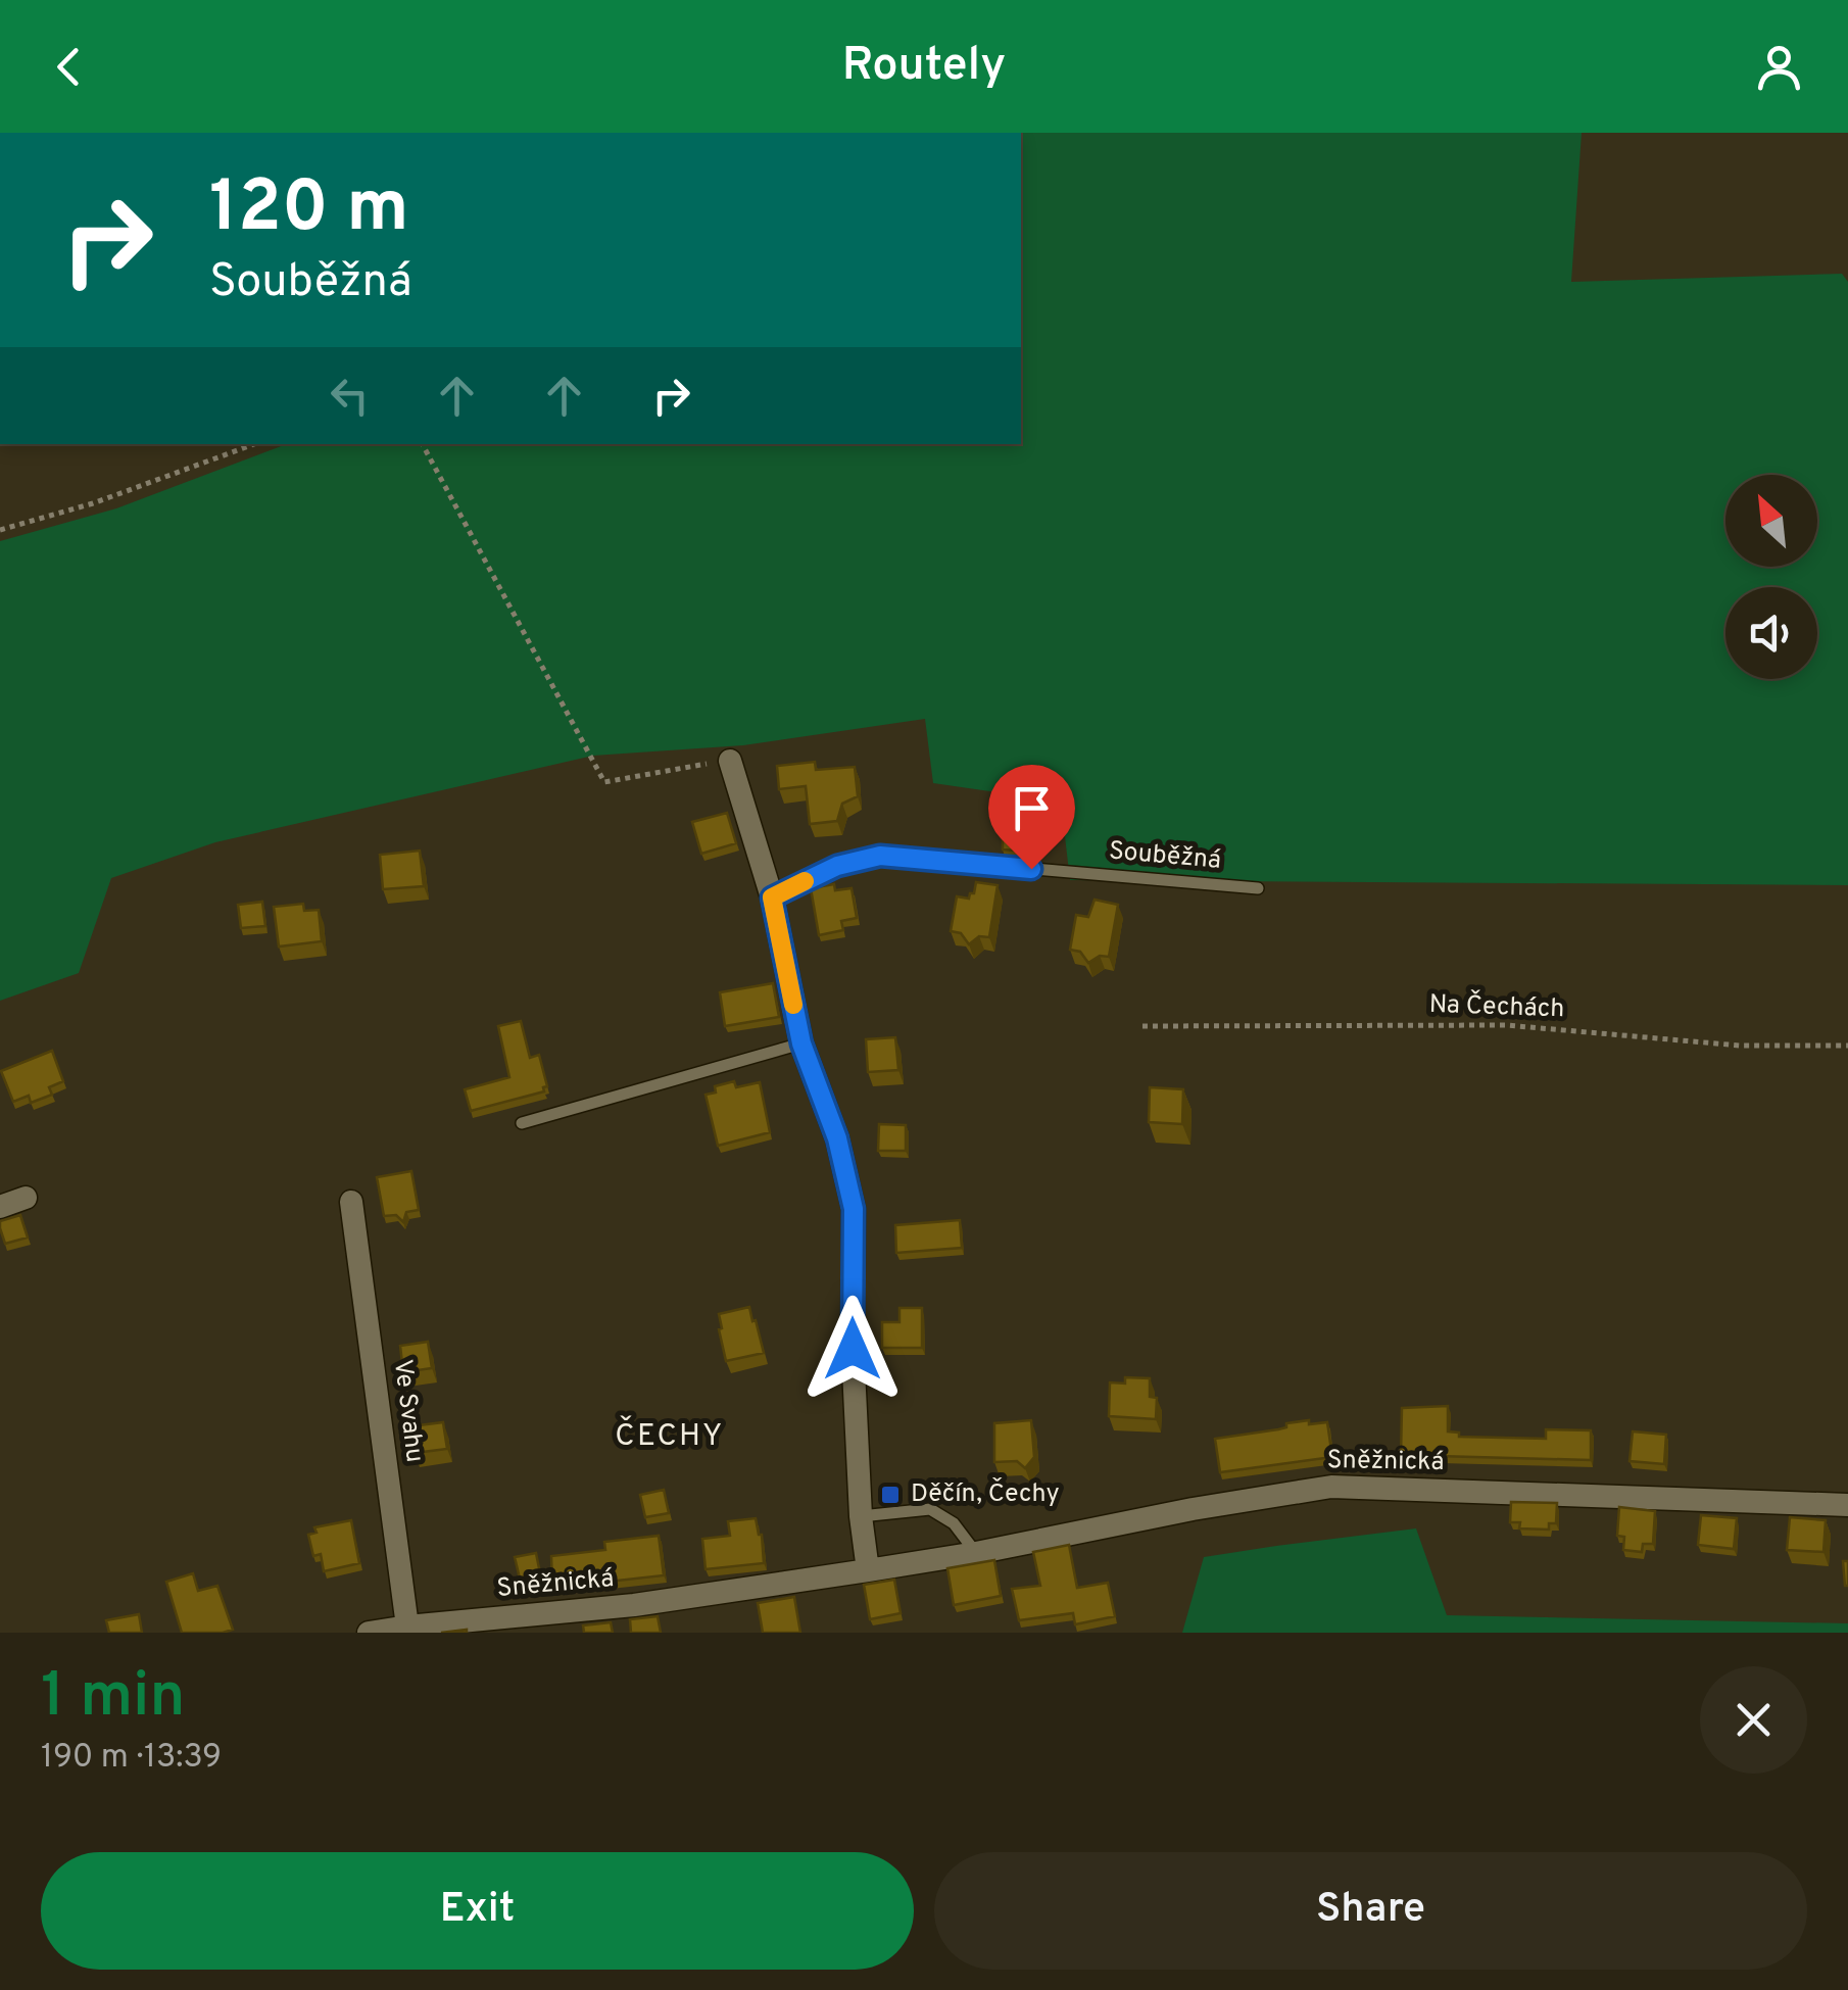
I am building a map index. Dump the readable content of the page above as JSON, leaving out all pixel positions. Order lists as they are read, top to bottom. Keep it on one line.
{"streets":{"street":["Ve Svahu","Sněžnická"],"lane":["Souběžná"],"path":["Na Čechách"]},"crossings":[["Ve Svahu","Sněžnická"]],"districts":["ČECHY"],"places":{"transit":["Děčín, Čechy"]},"north":"top left","page":{"header":"Routely","turn":["120 m","Souběžná"],"heading":["1 min","190 m · 13:39"],"buttons":["Exit","Share"]}}
